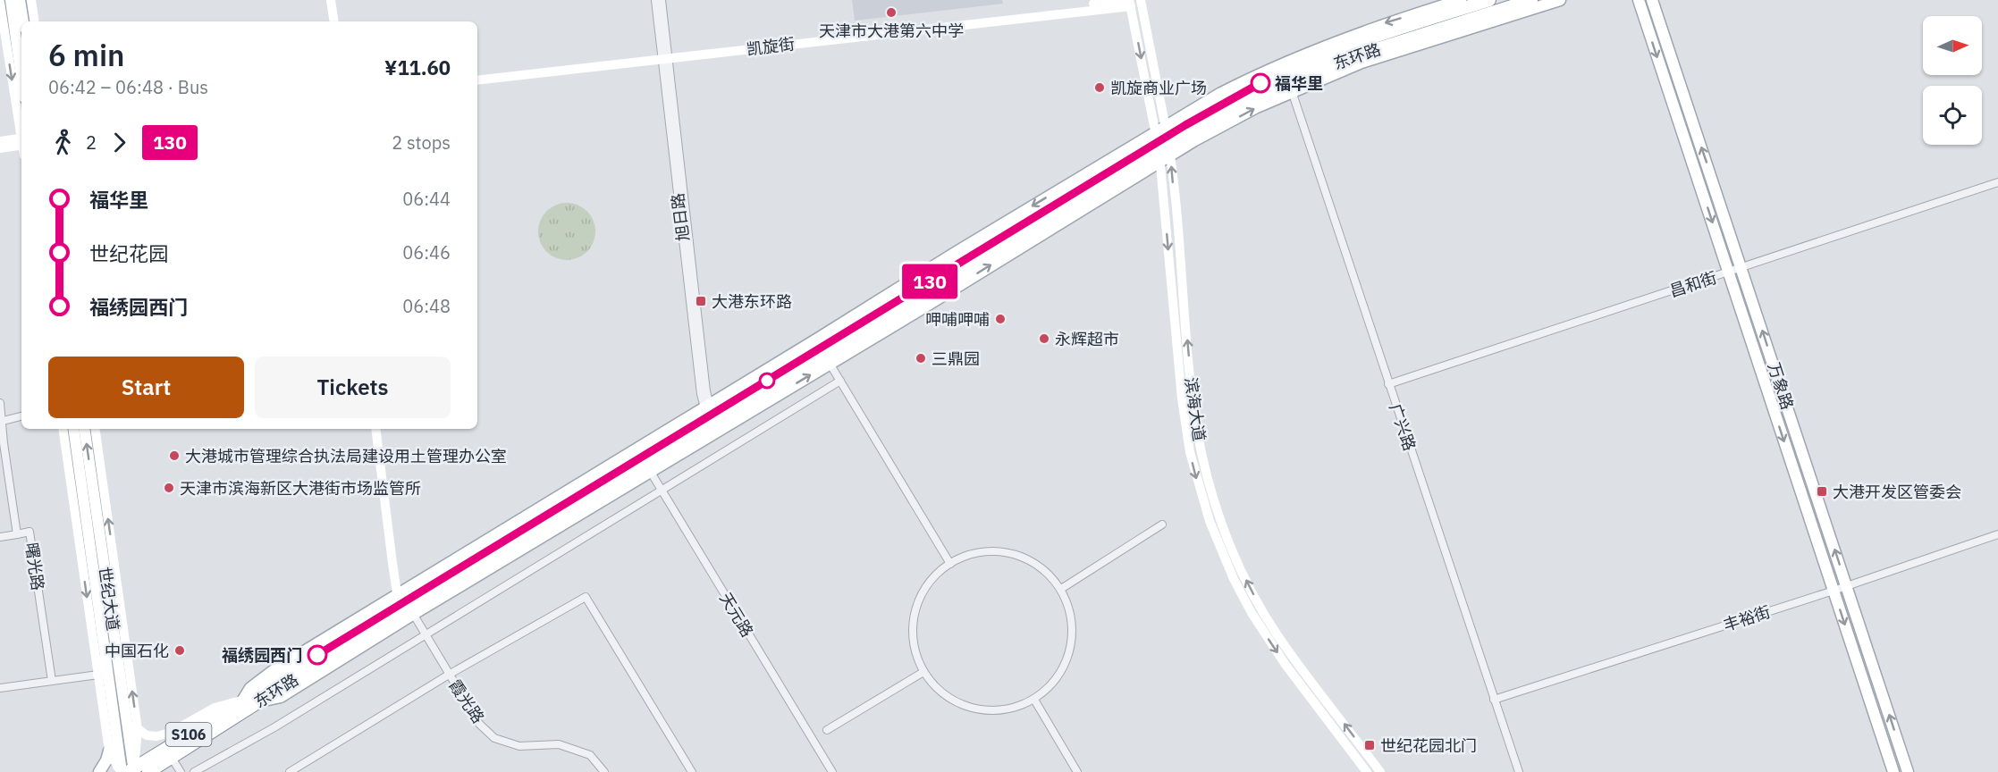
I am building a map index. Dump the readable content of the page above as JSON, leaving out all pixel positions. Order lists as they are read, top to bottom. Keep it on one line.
{"streets":{"highway":["东环路","S106"],"main road":["凯旋街","万象路","滨海大道","世纪大道","霞光路"],"street":["旭日路","昌和街","广兴路","曙光路","天元路","丰裕街"]},"crossings":[["凯旋街","旭日路"],["凯旋街","滨海大道"],["东环路","旭日路"],["东环路","滨海大道"],["东环路","广兴路"],["东环路","世纪大道"],["东环路","天元路"],["东环路","霞光路"],["昌和街","万象路"],["昌和街","广兴路"],["万象路","丰裕街"],["广兴路","丰裕街"]],"places":{"other":["天津市大港第六中学","福华里","凯旋商业广场","呷哺呷哺","永辉超市","三鼎园","大港城市管理综合执法局建设用土管理办公室","天津市滨海新区大港街市场监管所","中国石化","福绣园西门"],"transit":["大港东环路","大港开发区管委会","世纪花园北门"]},"lines":["bus line 130"],"north":"right","page":{"on_map":"130","heading":["6 min","06:42 – 06:48 · Bus","¥11.60"],"legs":["2","130","2 stops"],"list":[{"name":"福华里","value":"06:44"},{"name":"世纪花园","value":"06:46"},{"name":"福绣园西门","value":"06:48"}],"buttons":["Start","Tickets"]}}
